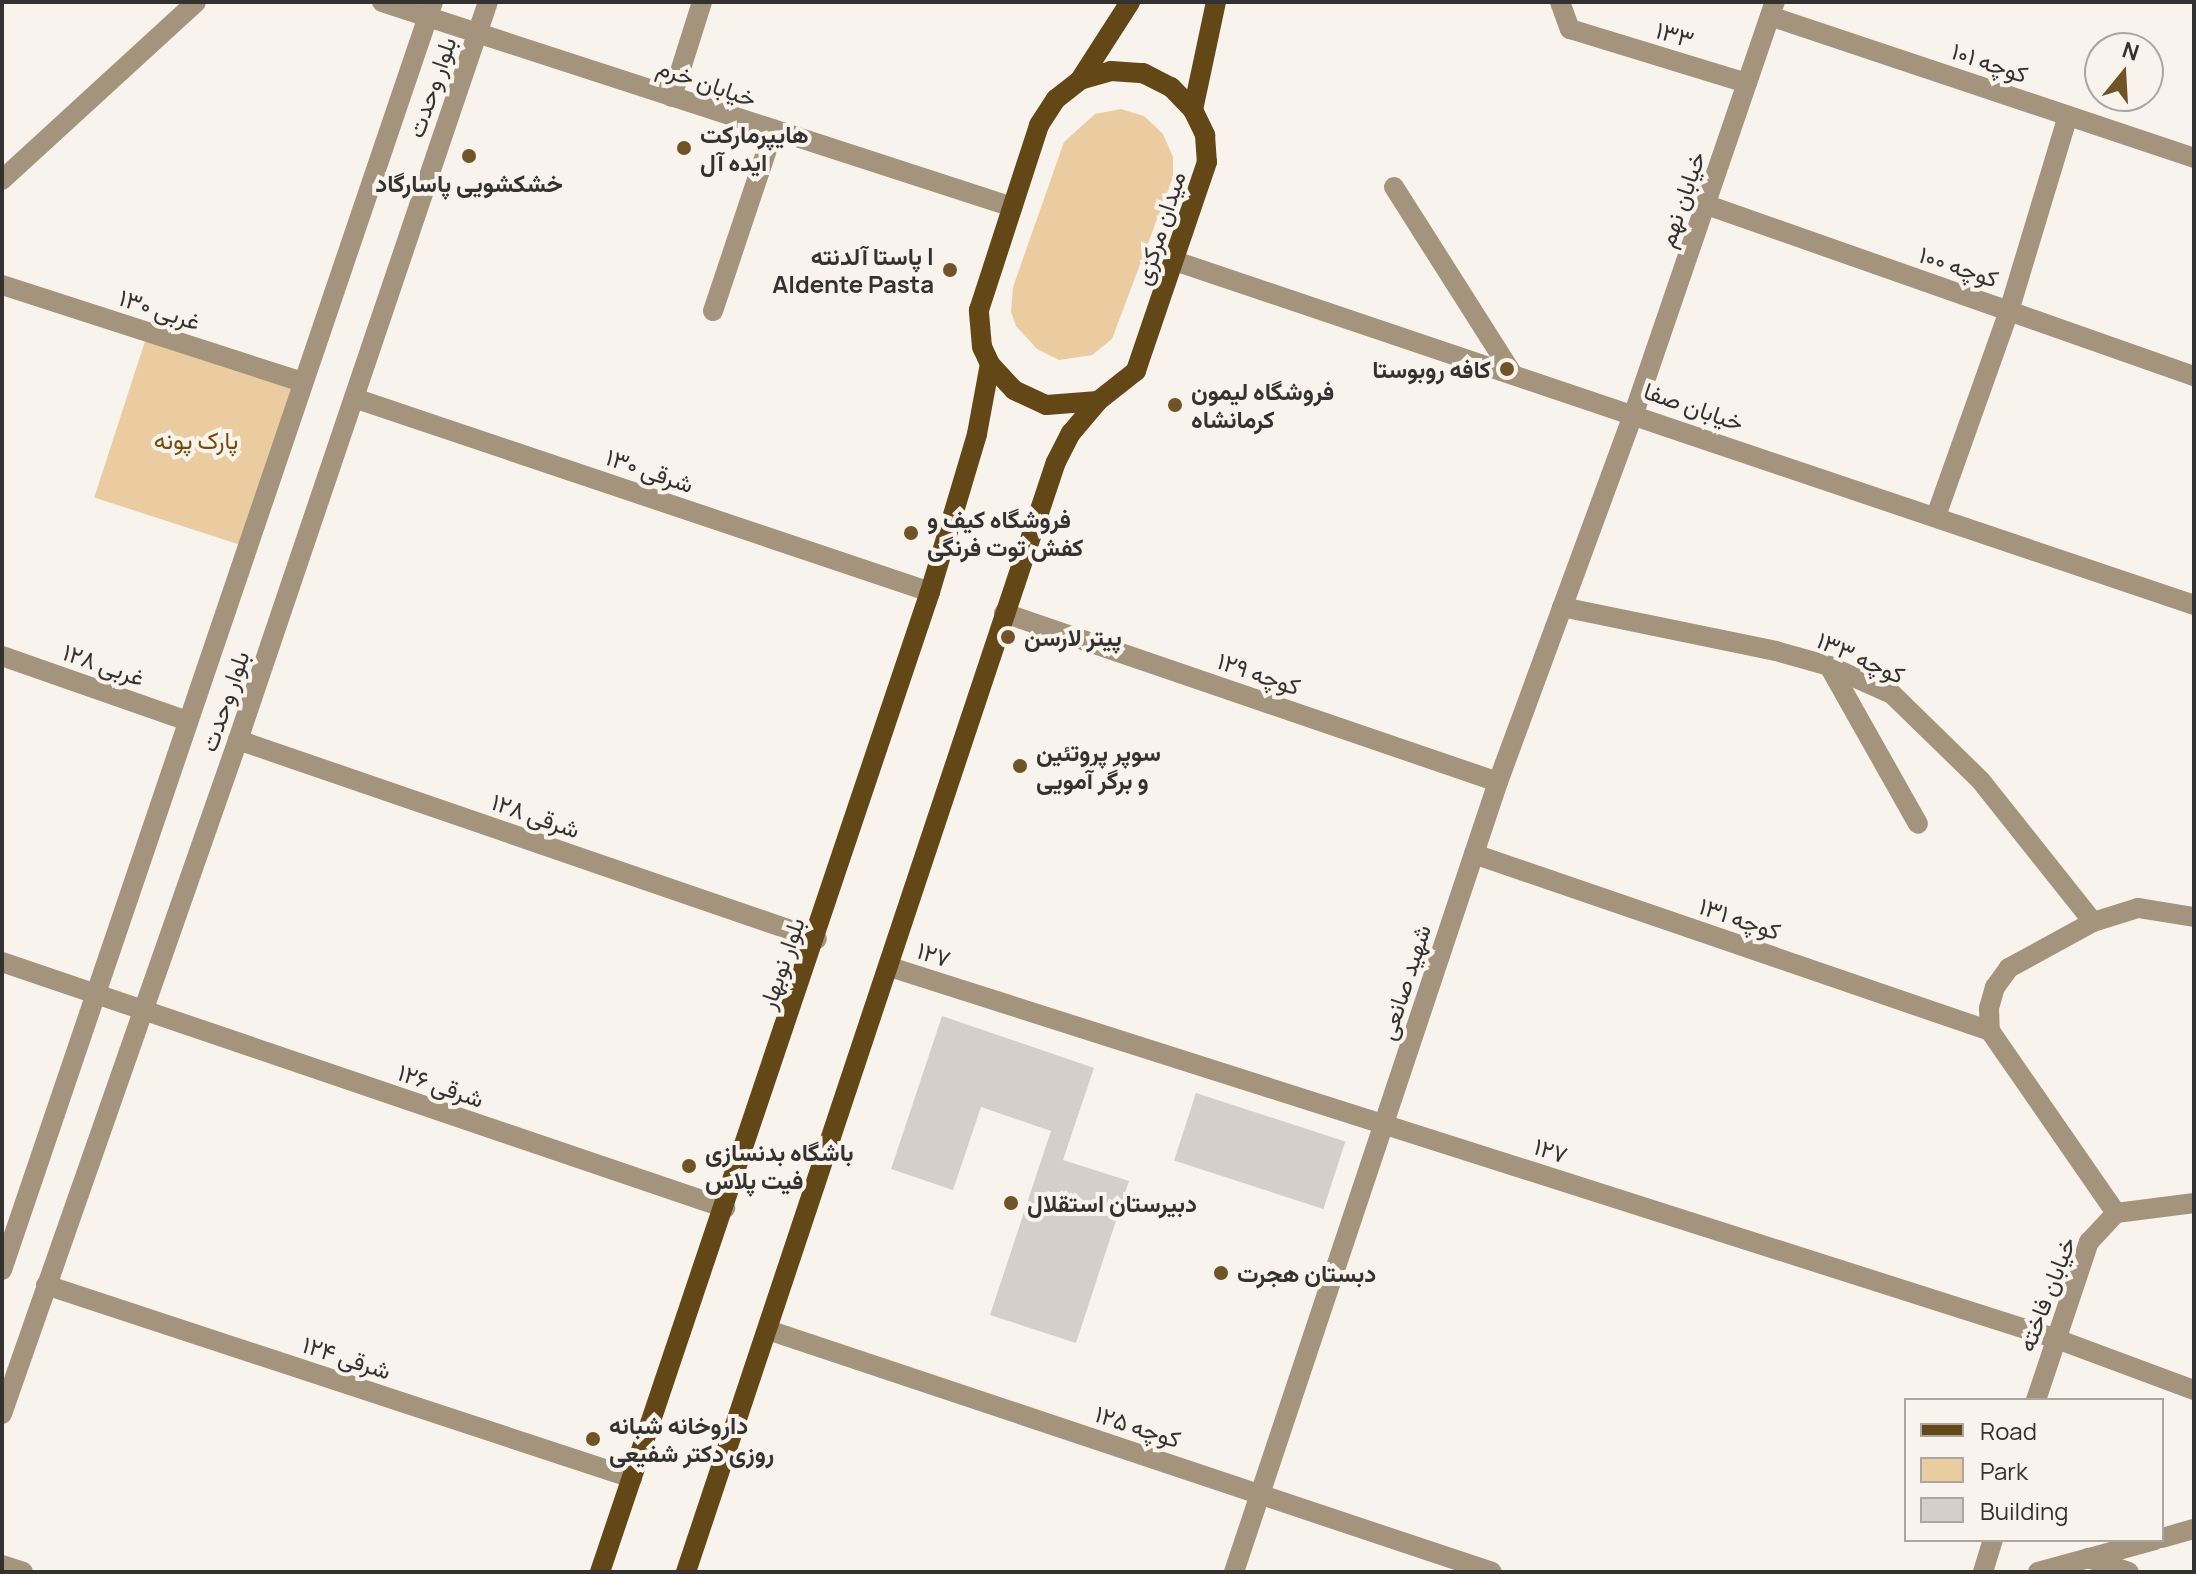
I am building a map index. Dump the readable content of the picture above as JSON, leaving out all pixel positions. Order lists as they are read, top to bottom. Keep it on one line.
{"streets":{"main road":["میدان مرکزی","بلوار نوبهار"],"street":["۱۳۳","کوچه ۱۰۱","خیابان خرم","بلوار وحدت","خیابان نهم","کوچه ۱۰۰","۱۳۰ غربی","خیابان صفا","۱۳۰ شرقی","کوچه ۱۳۳","۱۲۸ غربی","کوچه ۱۲۹","۱۲۸ شرقی","کوچه ۱۳۱","۱۲۷","شهید صانعی","۱۲۶ شرقی","خیابان فاخته","۱۲۴ شرقی","کوچه ۱۲۵"]},"crossings":[["۱۳۳","خیابان نهم"],["کوچه ۱۰۱","خیابان نهم"],["خیابان خرم","بلوار وحدت"],["بلوار وحدت","۱۳۰ غربی"],["بلوار وحدت","۱۳۰ شرقی"],["بلوار وحدت","۱۲۸ غربی"],["بلوار وحدت","۱۲۸ شرقی"],["بلوار وحدت","۱۲۶ شرقی"],["بلوار وحدت","۱۲۴ شرقی"],["خیابان نهم","کوچه ۱۰۰"],["خیابان نهم","خیابان صفا"],["خیابان نهم","شهید صانعی"],["میدان مرکزی","خیابان صفا"],["میدان مرکزی","بلوار نوبهار"],["خیابان صفا","شهید صانعی"],["۱۳۰ شرقی","بلوار نوبهار"],["کوچه ۱۳۳","شهید صانعی"],["کوچه ۱۲۹","شهید صانعی"],["۱۲۸ شرقی","بلوار نوبهار"],["کوچه ۱۳۱","شهید صانعی"],["۱۲۷","شهید صانعی"],["۱۲۷","خیابان فاخته"],["بلوار نوبهار","۱۲۶ شرقی"],["بلوار نوبهار","۱۲۴ شرقی"],["شهید صانعی","کوچه ۱۲۵"]],"parks":["پارک پونه"],"places":["هایپرمارکت ایده آل","خشکشویی پاسارگاد","پاستا آلدنته | Aldente Pasta","کافه روبوستا","فروشگاه لیمون کرمانشاه","فروشگاه کیف و کفش توت فرنگی","پیتر لارسن","سوپر پروتئین و برگر آمویی","باشگاه بدنسازی فیت پلاس","دبیرستان استقلال","دبستان هجرت","داروخانه شبانه روزی دکتر شفیعی"],"legend":["Road","Park","Building"],"north":"top"}
